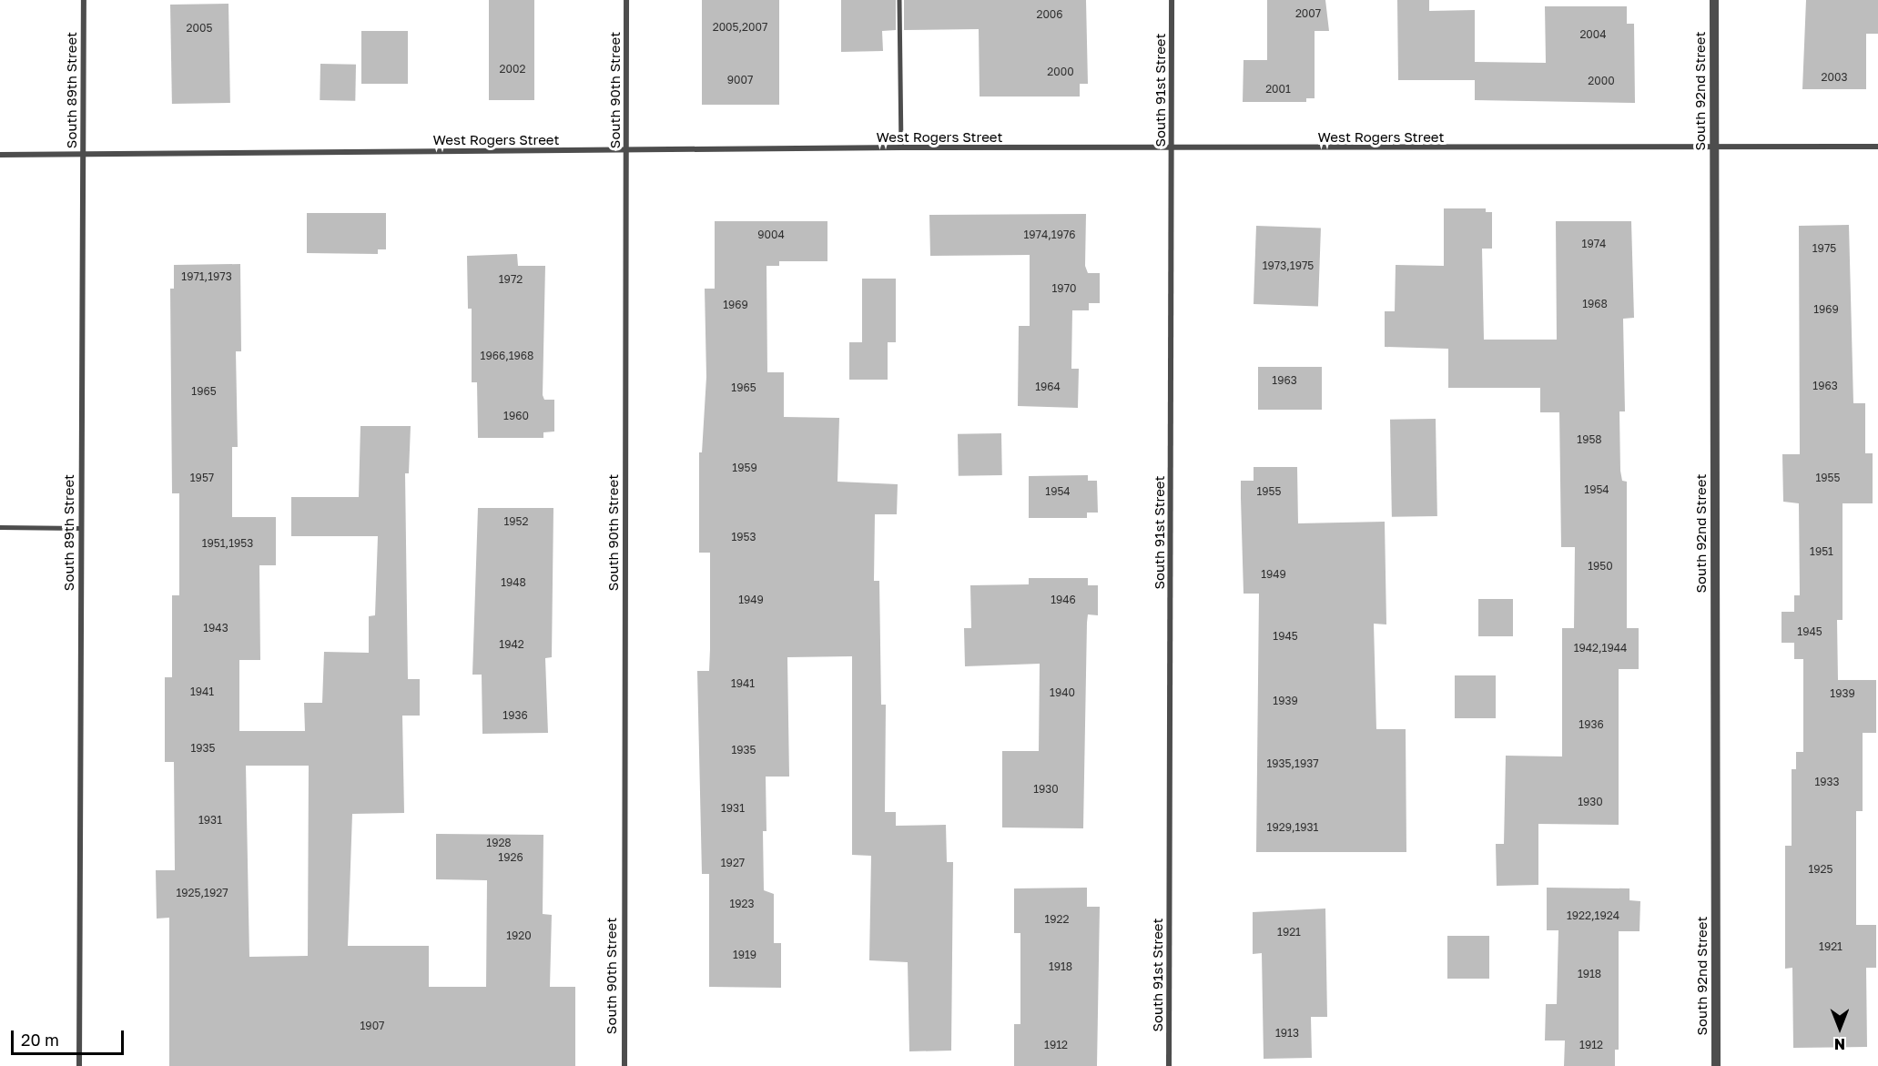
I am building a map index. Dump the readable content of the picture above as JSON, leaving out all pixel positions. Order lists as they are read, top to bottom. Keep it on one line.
{"streets":{"street":["South 89th Street","South 90th Street","South 91st Street","South 92nd Street","West Rogers Street"]},"crossings":[["South 89th Street","West Rogers Street"],["South 90th Street","West Rogers Street"],["South 91st Street","West Rogers Street"],["South 92nd Street","West Rogers Street"]],"house_numbers":["2007","2006","2005,2007","2005","2004","2002","2000","2003","9007","2000","2001","9004","1974,1976","1974","1975","1973,1975","1971,1973","1972","1970","1968","1969","1969","1966,1968","1963","1963","1964","1965","1965","1960","1958","1959","1957","1955","1954","1954","1955","1952","1953","1951,1953","1951","1950","1949","1948","1949","1946","1943","1945","1945","1942","1942,1944","1941","1941","1940","1939","1939","1936","1936","1935","1935","1935,1937","1933","1930","1930","1931","1931","1929,1931","1928","1926","1927","1925","1925,1927","1923","1922,1924","1922","1921","1920","1921","1919","1918","1918","1907","1913","1912","1912"],"scale_bar":"20 m","north":"bottom"}
